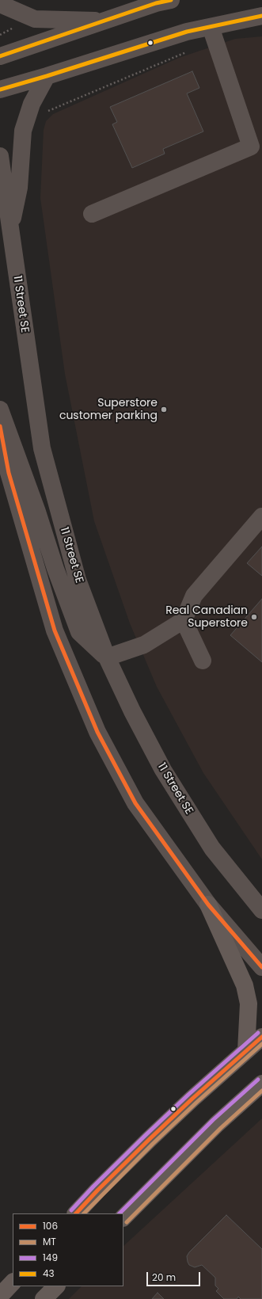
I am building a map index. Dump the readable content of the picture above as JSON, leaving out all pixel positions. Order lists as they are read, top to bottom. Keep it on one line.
{"streets":{"street":["11 Street SE"]},"places":["Superstore customer parking","Real Canadian Superstore"],"lines":["transit line 43","transit line 106","transit line 149","transit line MT"],"legend":["106","MT","149","43"],"scale_bar":"20 m"}
